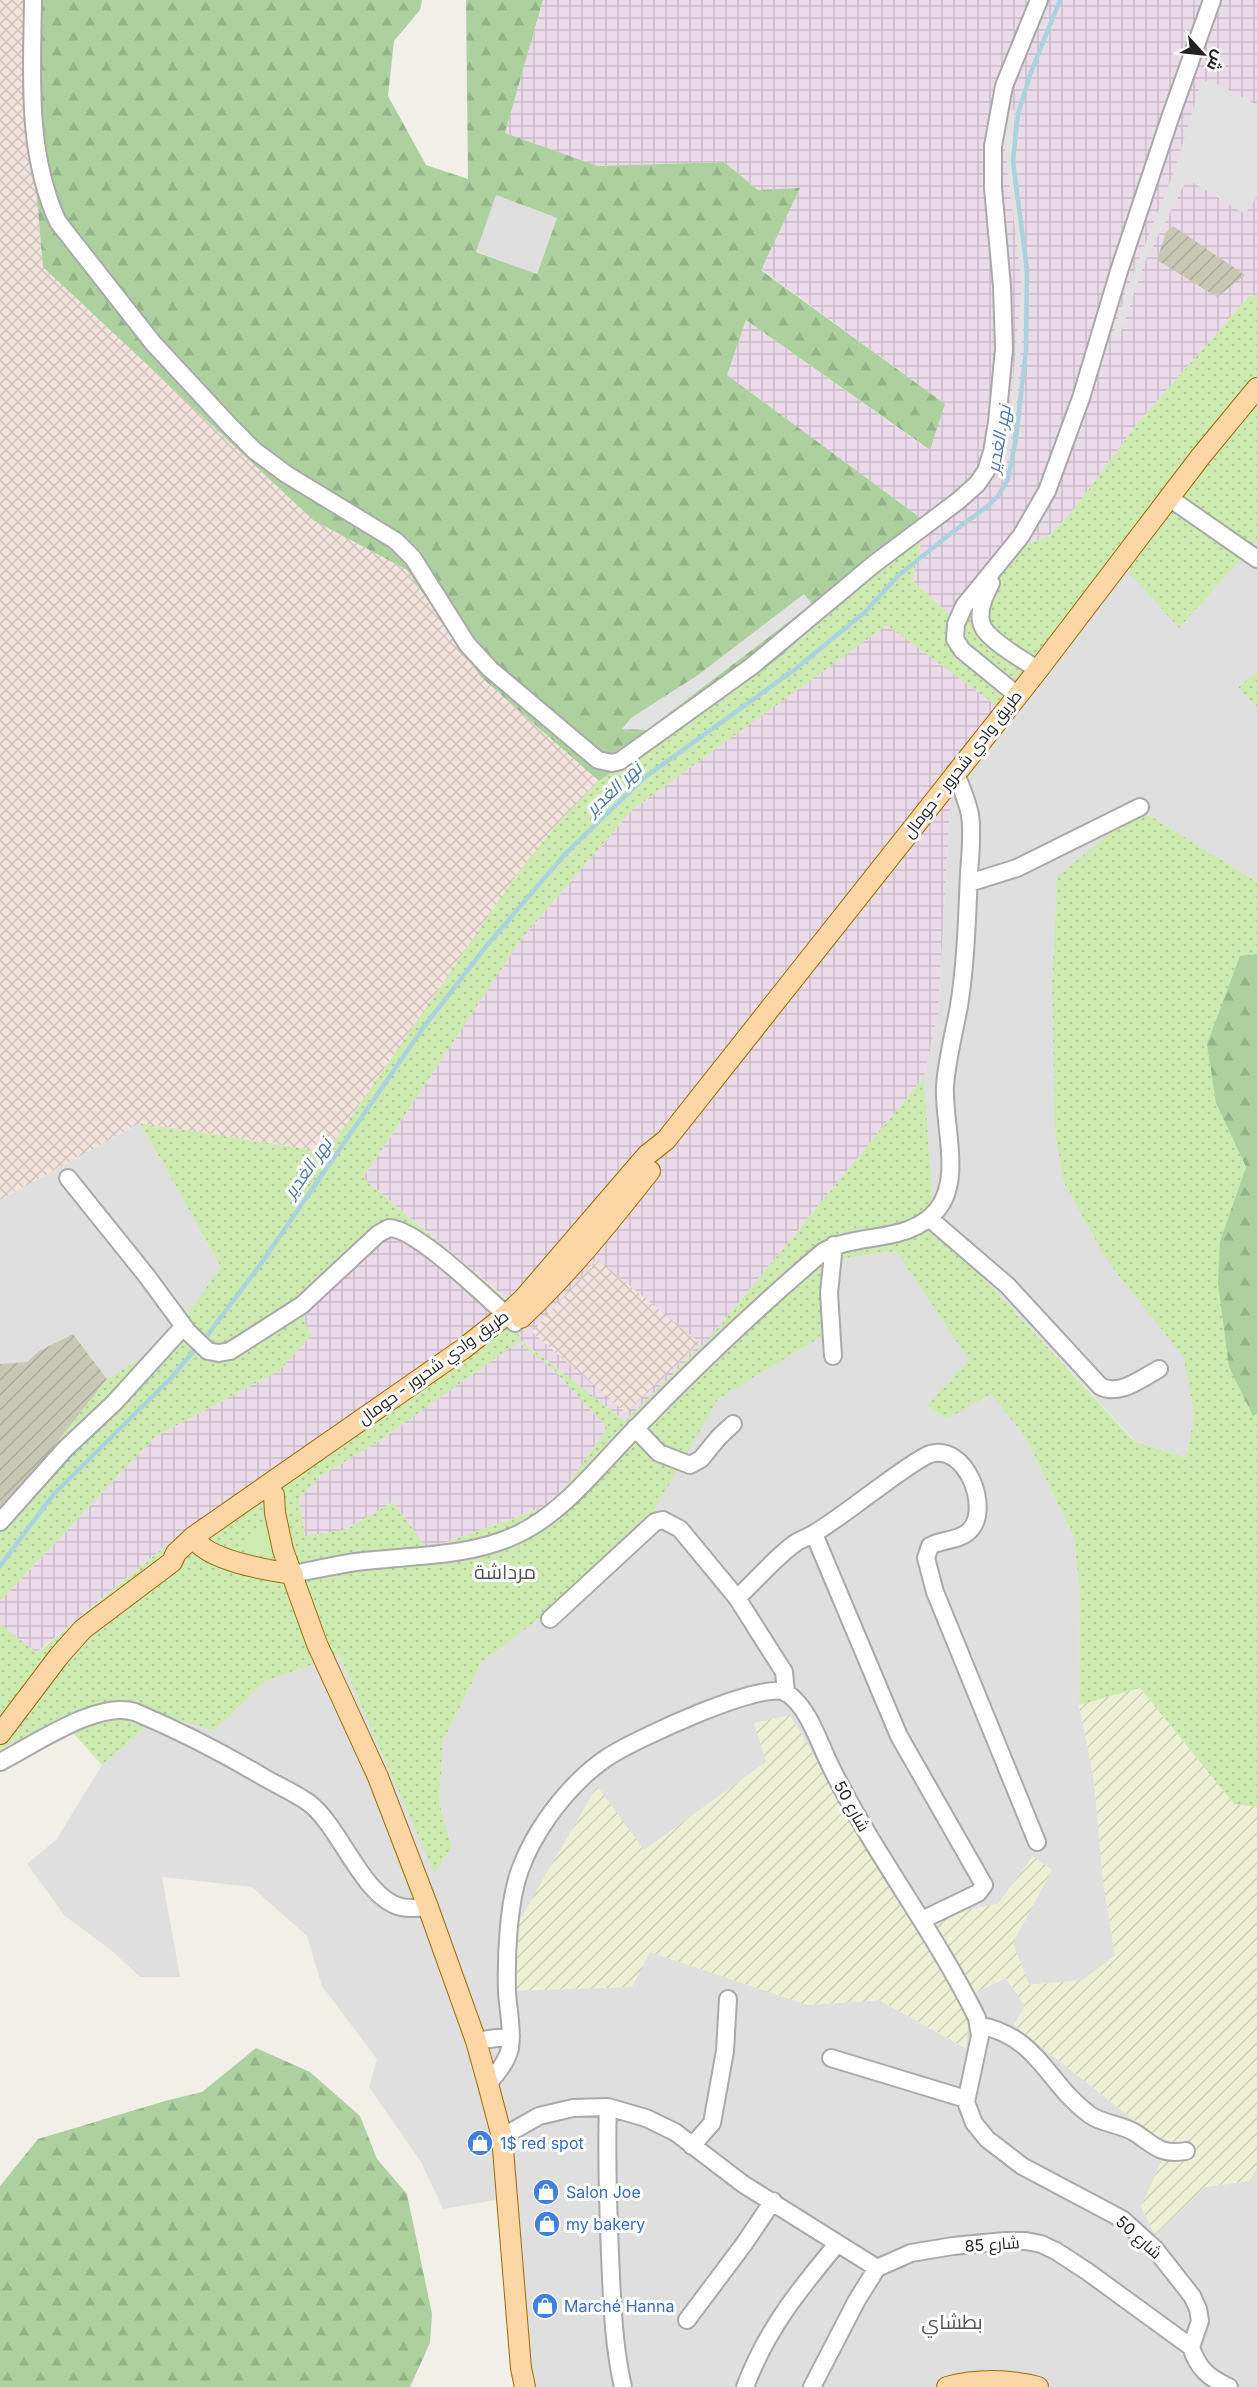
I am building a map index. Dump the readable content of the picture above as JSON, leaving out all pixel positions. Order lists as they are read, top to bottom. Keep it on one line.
{"streets":{"main road":["طريق وادي شحرور - حومال"],"street":["شارع 50","شارع 85"]},"crossings":[["شارع 50","شارع 85"]],"districts":["مرداشة","بطشاي"],"water":["نهر الغدير"],"places":{"shop":["1$ red spot","Salon Joe","my bakery","Marché Hanna"]},"north":"bottom right"}
